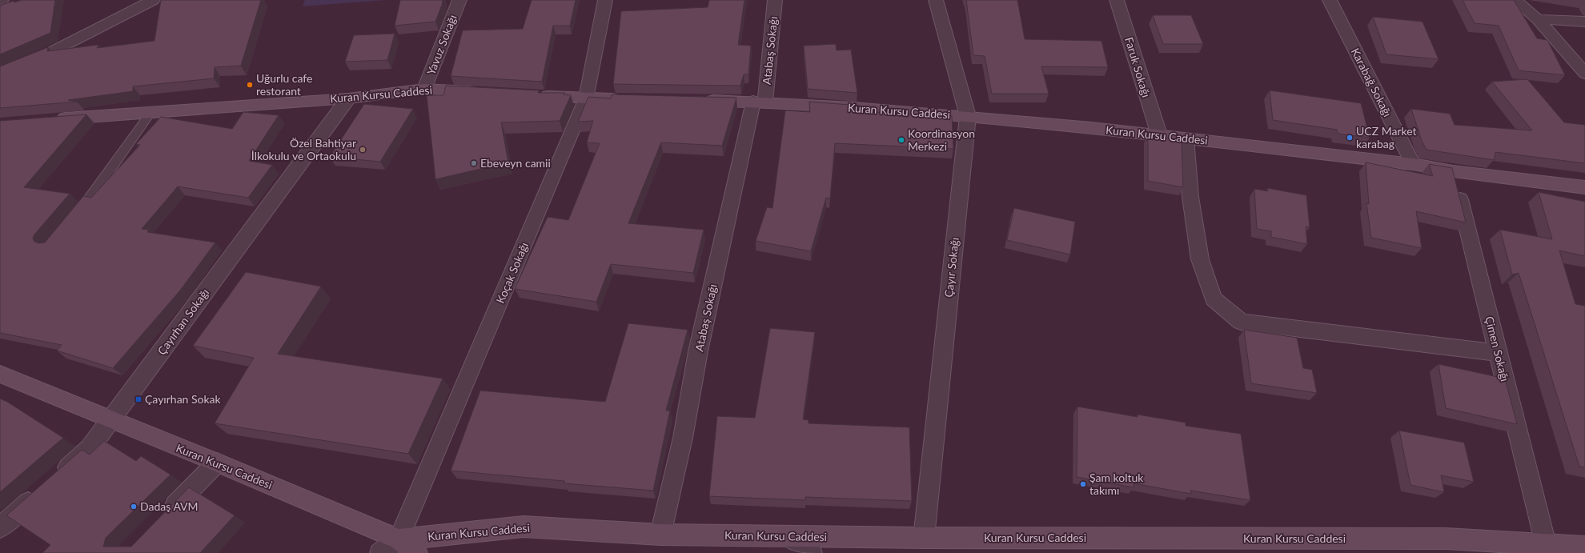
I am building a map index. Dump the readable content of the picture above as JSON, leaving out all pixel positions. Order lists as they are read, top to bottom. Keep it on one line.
{"streets":{"main road":["Kuran Kursu Caddesi"],"street":["Yavuz Sokağı","Atabaş Sokağı","Faruk Sokağı","Karabağ Sokağı","Çayır Sokağı","Koçak Sokağı","Çayırhan Sokağı","Çimen Sokağı"]},"crossings":[["Yavuz Sokağı","Kuran Kursu Caddesi"],["Atabaş Sokağı","Kuran Kursu Caddesi"],["Faruk Sokağı","Kuran Kursu Caddesi"],["Karabağ Sokağı","Kuran Kursu Caddesi"],["Kuran Kursu Caddesi","Çayır Sokağı"],["Kuran Kursu Caddesi","Koçak Sokağı"],["Kuran Kursu Caddesi","Çayırhan Sokağı"],["Kuran Kursu Caddesi","Çimen Sokağı"]],"places":{"other":["Uğurlu cafe restorant","UCZ Market karabag","Koordinasyon Merkezi","Özel Bahtiyar İlkokulu ve Ortaokulu","Ebeveyn camii","Şam koltuk takımı","Dadaş AVM"],"transit":["Çayırhan Sokak"]}}
